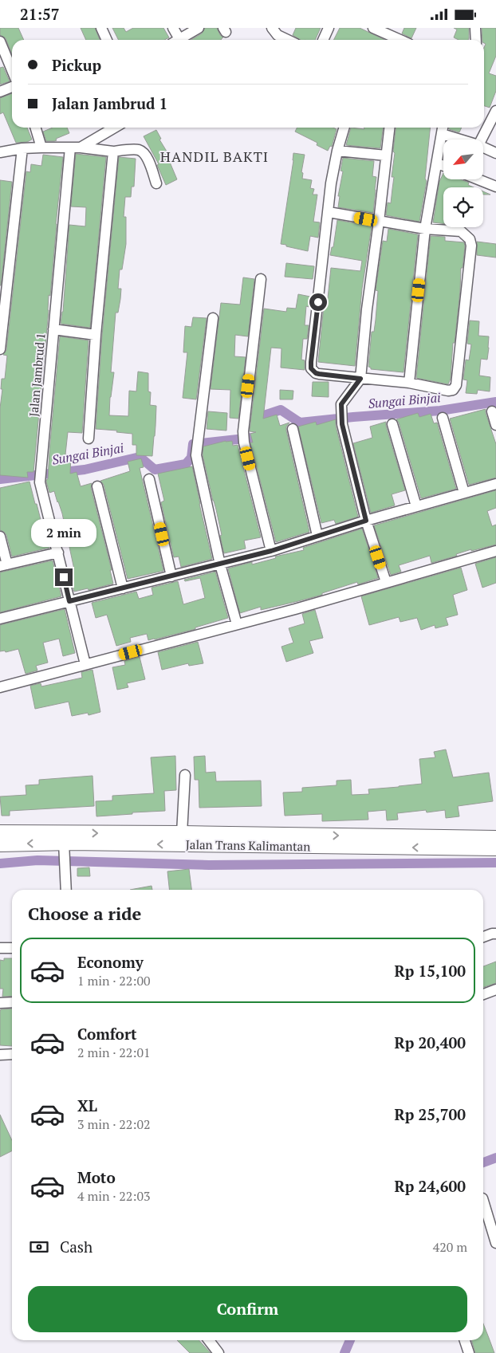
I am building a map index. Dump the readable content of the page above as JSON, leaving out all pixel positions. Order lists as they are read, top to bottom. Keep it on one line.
{"streets":{"highway":["Jalan Trans Kalimantan"],"street":["Jalan Jambrud 1"]},"districts":["HANDIL BAKTI"],"water":["Sungai Binjai"],"north":"bottom left","page":{"status":"21:57","banner":["Pickup","Jalan Jambrud 1"],"bubble":"2 min","heading":"Choose a ride","list":[{"name":"Economy","note":"1 min · 22:00","value":"Rp 15,100"},{"name":"Comfort","note":"2 min · 22:01","value":"Rp 20,400"},{"name":"XL","note":"3 min · 22:02","value":"Rp 25,700"},{"name":"Moto","note":"4 min · 22:03","value":"Rp 24,600"}],"pay":["Cash","420 m"],"buttons":"Confirm"}}
